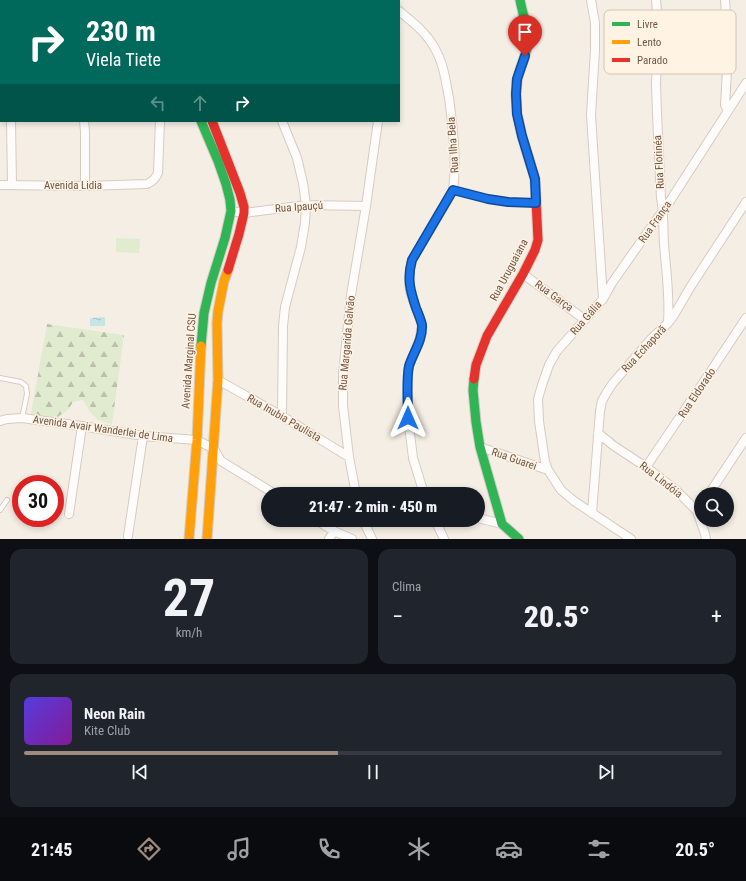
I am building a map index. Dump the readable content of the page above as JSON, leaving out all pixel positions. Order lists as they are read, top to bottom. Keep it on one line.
{"streets":{"main road":["Rua Uruguaiana","Avenida Marginal CSU"],"street":["Rua Ilha Bela","Rua Florinéa","Avenida Lidia","Rua Ipauçú","Rua França","Rua Garça","Rua Gália","Rua Margarida Galvão","Rua Echaporã","Rua Eldorado","Rua Inubia Paulista","Avenida Avair Wanderlei de Lima","Rua Guarei","Rua Lindóia"]},"crossings":[["Rua Florinéa","Rua França"],["Rua Florinéa","Rua Echaporã"],["Rua Ipauçú","Rua Margarida Galvão"],["Rua Ipauçú","Avenida Marginal CSU"],["Rua França","Rua Gália"],["Rua Uruguaiana","Rua Garça"],["Rua Uruguaiana","Rua Guarei"],["Rua Garça","Rua Gália"],["Rua Gália","Rua Echaporã"],["Rua Gália","Rua Guarei"],["Rua Margarida Galvão","Rua Inubia Paulista"],["Rua Echaporã","Rua Lindóia"],["Avenida Marginal CSU","Avenida Avair Wanderlei de Lima"],["Rua Eldorado","Rua Lindóia"]],"legend":["Livre","Lento","Parado"],"page":{"turn":["230 m","Viela Tiete"],"limit":"30","trip":"21:47 · 2 min · 450 m","tile":[["27","km/h"],"Clima"],"heat":["−","20.5°","+"],"song":["Neon Rain","Kite Club"],"tabs":["21:45","20.5°"]}}
